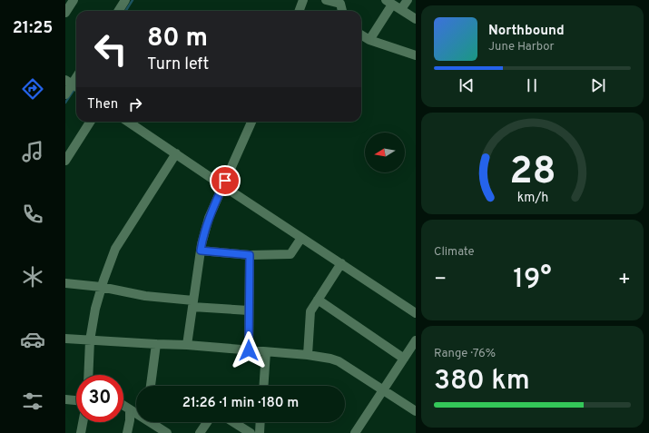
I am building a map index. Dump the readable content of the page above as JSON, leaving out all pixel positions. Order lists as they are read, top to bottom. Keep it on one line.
{"north":"left","page":{"tabs":"21:25","turn":["80 m","Turn left"],"song":["Northbound","June Harbor"],"then":"Then","tile":["Climate",["Range · 76%","380 km"]],"heat":["−","19°","+"],"limit":"30","trip":"21:26 · 1 min · 180 m","gauge":["28","km/h"]}}
